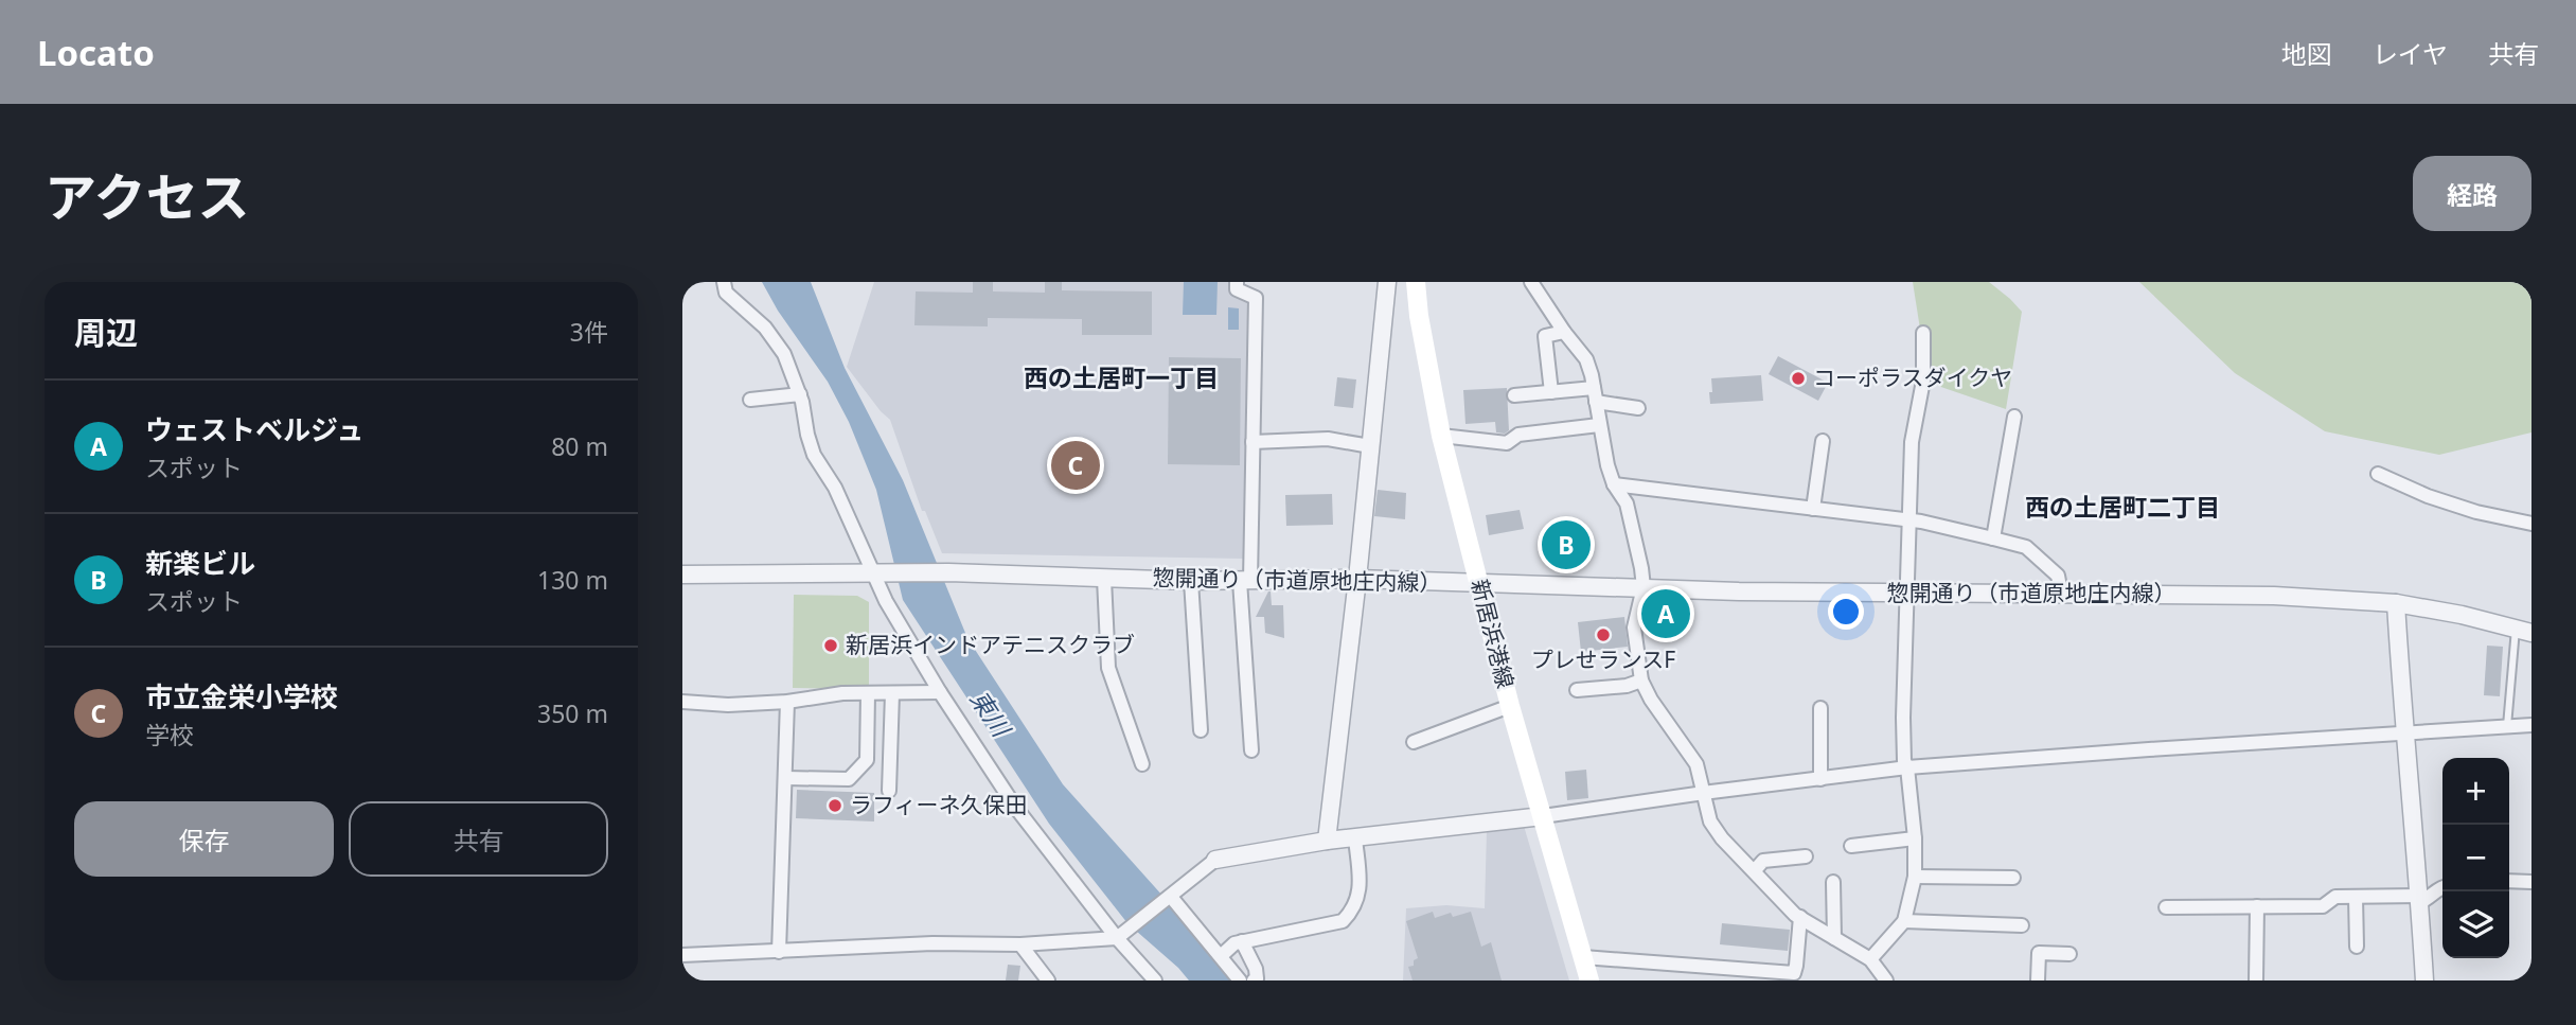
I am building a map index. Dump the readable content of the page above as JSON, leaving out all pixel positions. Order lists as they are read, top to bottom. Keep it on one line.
{"streets":{"main road":["新居浜港線"],"street":["惣開通り（市道原地庄内線）"]},"crossings":[["惣開通り（市道原地庄内線）","新居浜港線"]],"districts":["西の土居町一丁目","西の土居町二丁目"],"water":["東川"],"places":["コーポラスダイクヤ","プレせランスF","新居浜インドアテニスクラブ","ラフィーネ久保田"],"page":{"header":"Locato","nav":["地図","レイヤ","共有"],"title":"アクセス","buttons":["経路",["保存","共有"]],"heading":["周辺","3件"],"list":[{"mark":"A","name":"ウェストベルジュ","note":"スポット","value":"80 m"},{"mark":"B","name":"新楽ビル","note":"スポット","value":"130 m"},{"mark":"C","name":"市立金栄小学校","note":"学校","value":"350 m"}],"pins":["C","B","A"],"map_buttons":["+","−"]}}
